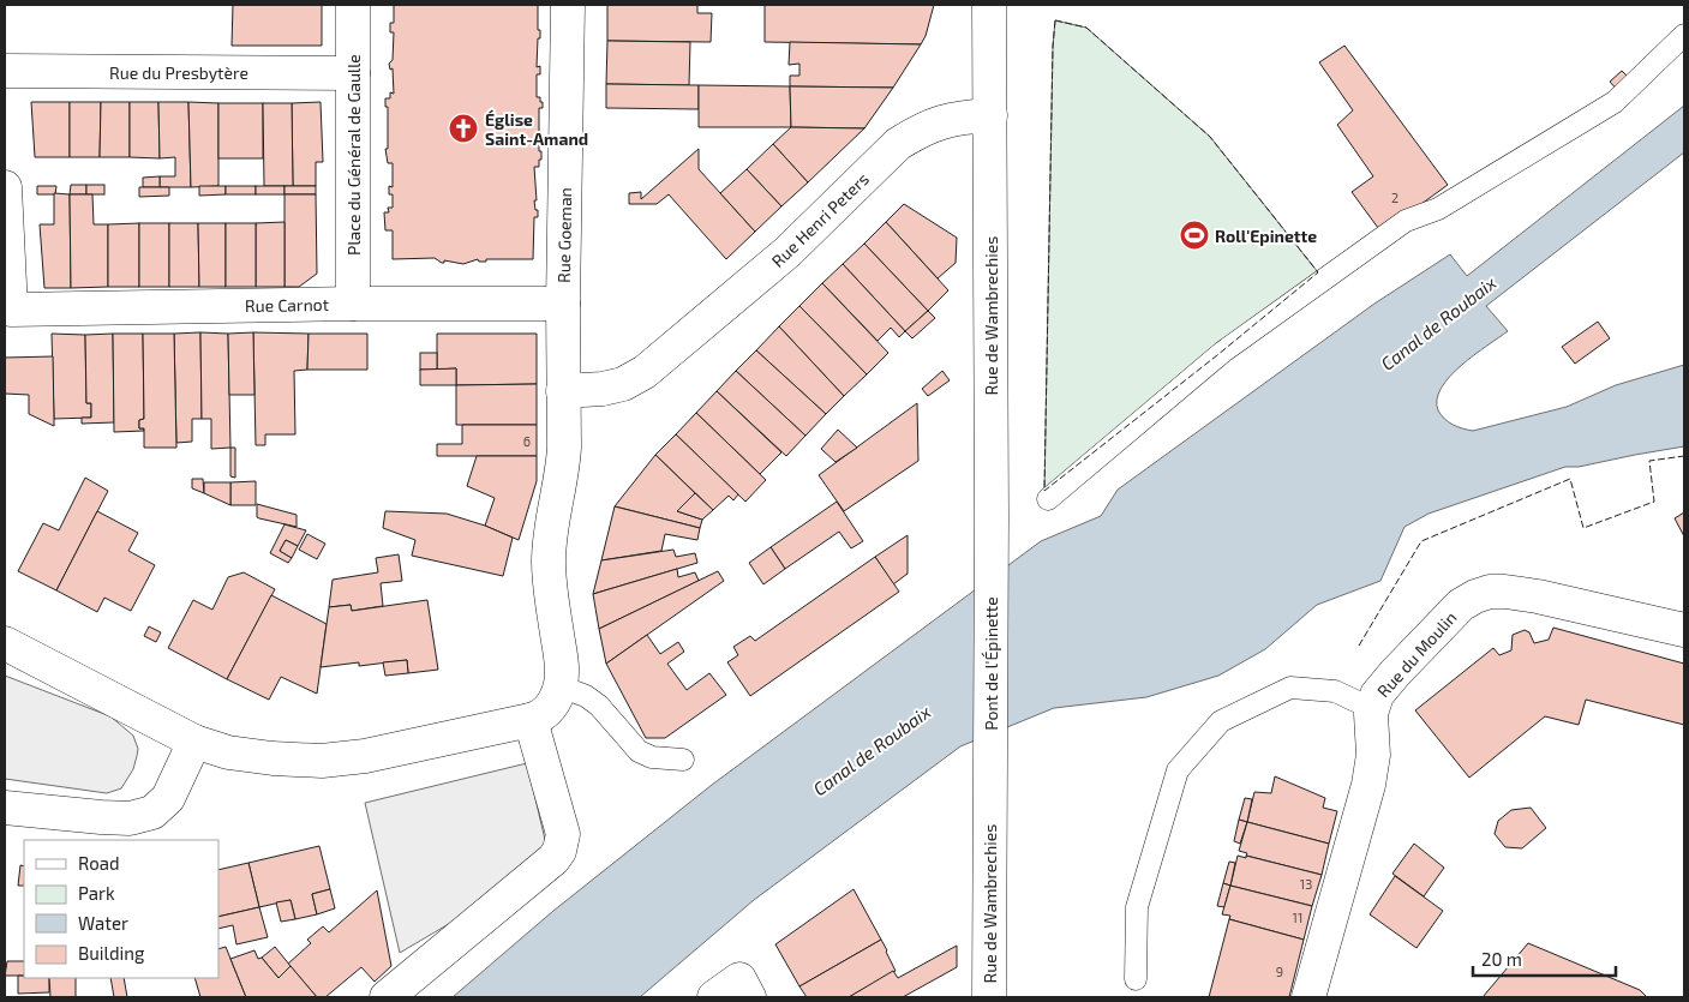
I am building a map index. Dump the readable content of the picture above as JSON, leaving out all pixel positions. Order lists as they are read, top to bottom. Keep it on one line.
{"streets":{"street":["Rue du Presbytère","Place du Général de Gaulle","Rue Henri Peters","Rue Goeman","Rue Carnot","Rue de Wambrechies","Rue du Moulin","Pont de l'Épinette"]},"crossings":[["Rue du Presbytère","Place du Général de Gaulle"],["Place du Général de Gaulle","Rue Carnot"],["Rue Henri Peters","Rue Goeman"],["Rue Henri Peters","Rue de Wambrechies"],["Rue Goeman","Rue Carnot"],["Rue de Wambrechies","Pont de l'Épinette"]],"water":["Canal de Roubaix"],"places":{"church":["Église Saint-Amand"],"sports":["Roll'Epinette"]},"house_numbers":["2","6","13","11","9"],"legend":["Road","Park","Water","Building"],"scale_bar":"20 m"}
